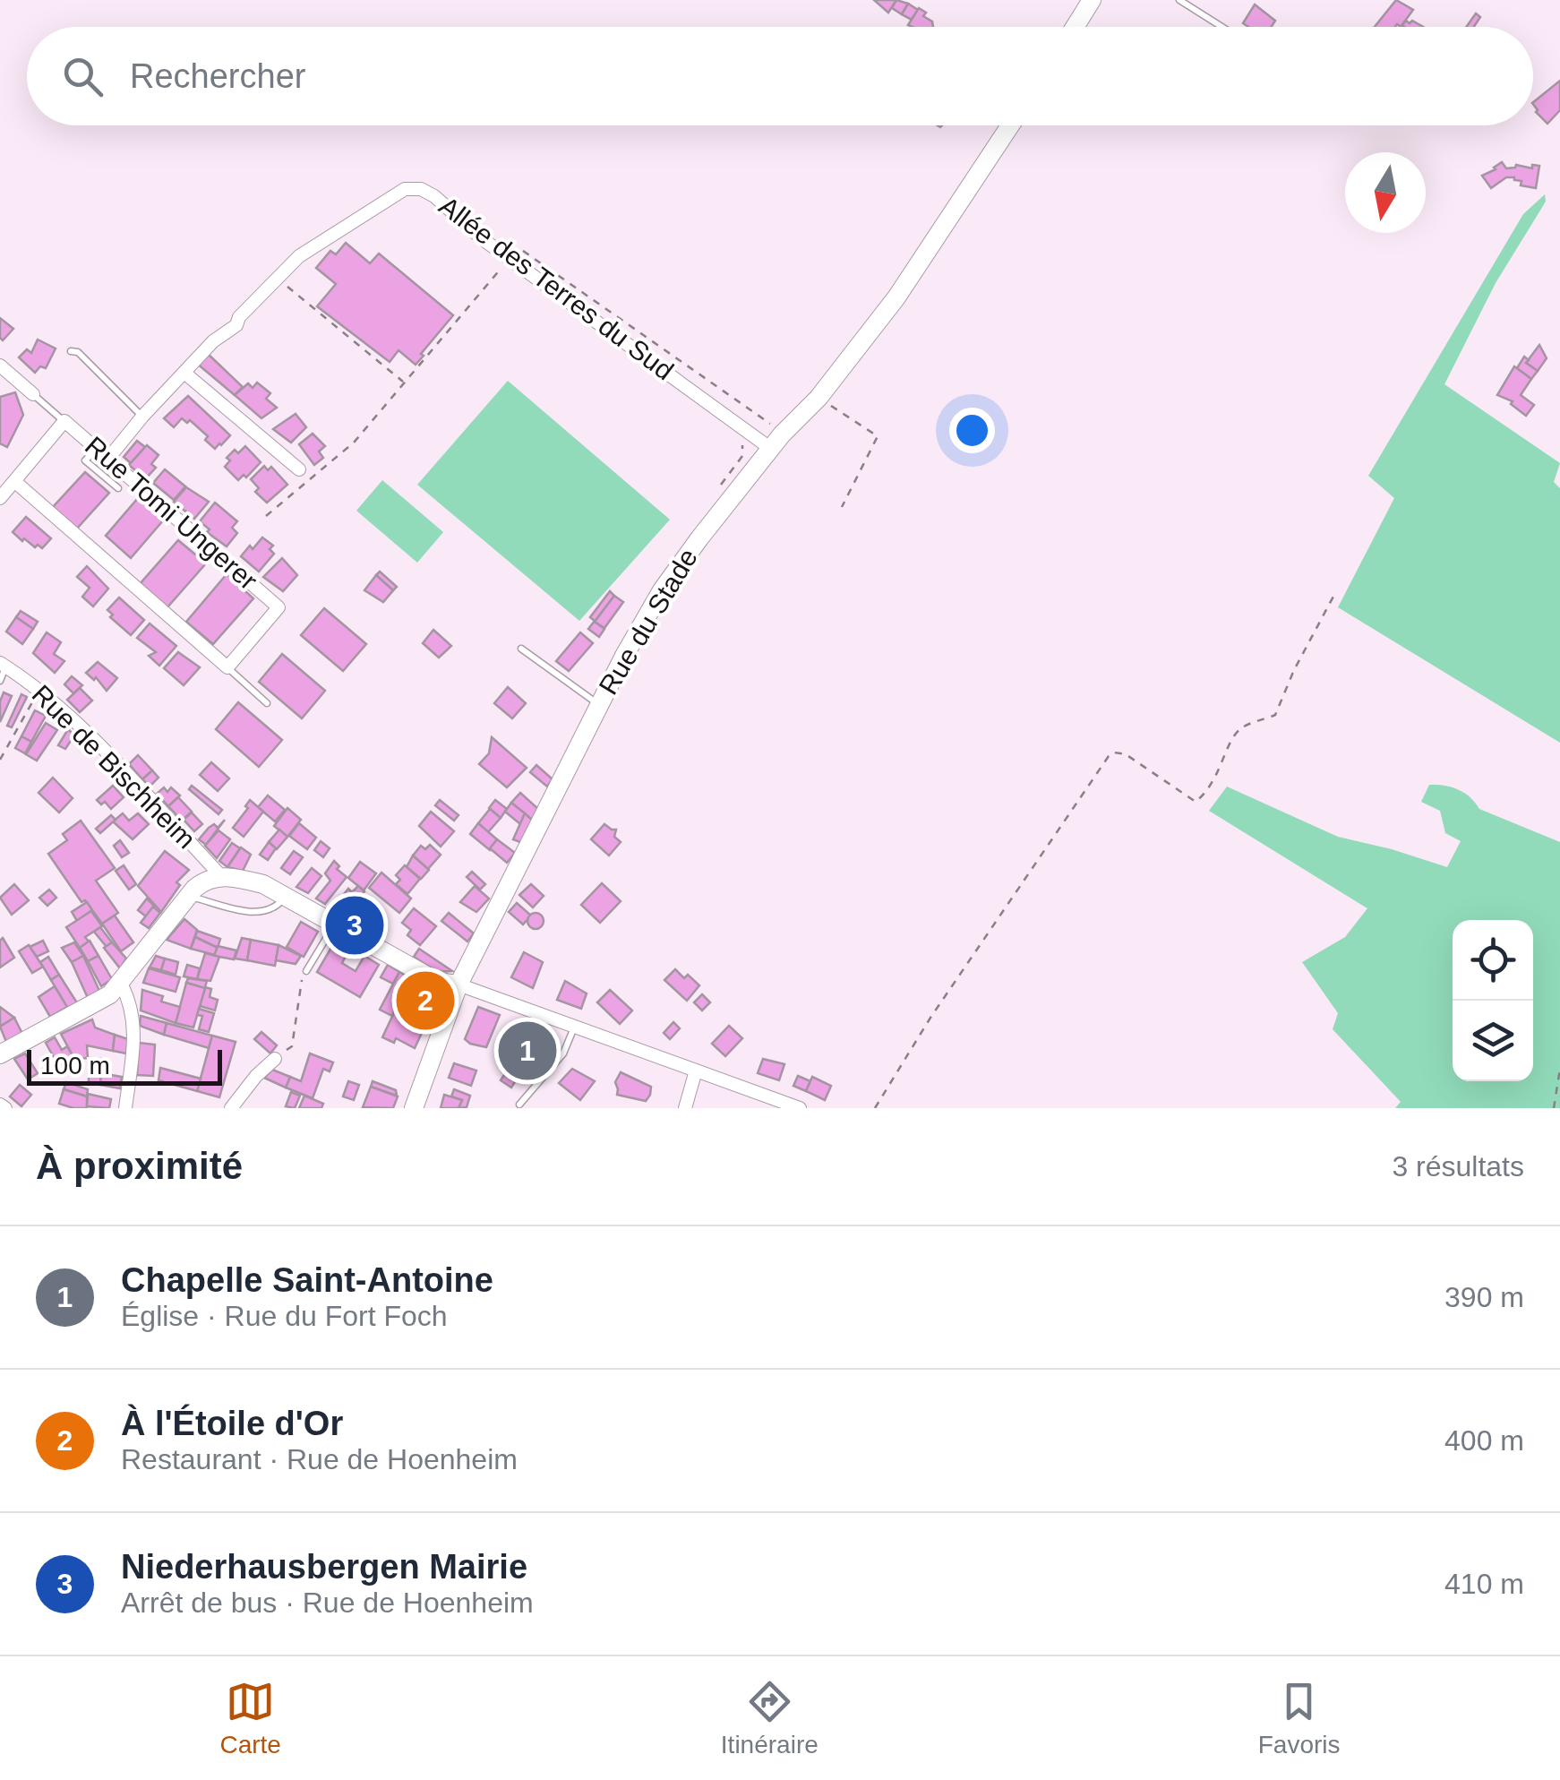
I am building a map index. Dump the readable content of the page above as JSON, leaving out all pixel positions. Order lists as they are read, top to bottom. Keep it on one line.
{"streets":{"street":["Allée des Terres du Sud","Rue Tomi Ungerer","Rue du Stade","Rue de Bischheim"]},"crossings":[["Allée des Terres du Sud","Rue Tomi Ungerer"],["Allée des Terres du Sud","Rue du Stade"]],"scale_bar":"100 m","north":"bottom","page":{"search":"Rechercher","pins":["3","2","1"],"scale":"100 m","heading":["À proximité","3 résultats"],"list":[{"mark":"1","name":"Chapelle Saint-Antoine","note":"Église · Rue du Fort Foch","value":"390 m"},{"mark":"2","name":"À l'Étoile d'Or","note":"Restaurant · Rue de Hoenheim","value":"400 m"},{"mark":"3","name":"Niederhausbergen Mairie","note":"Arrêt de bus · Rue de Hoenheim","value":"410 m"}],"nav":["Carte","Itinéraire","Favoris"]}}
